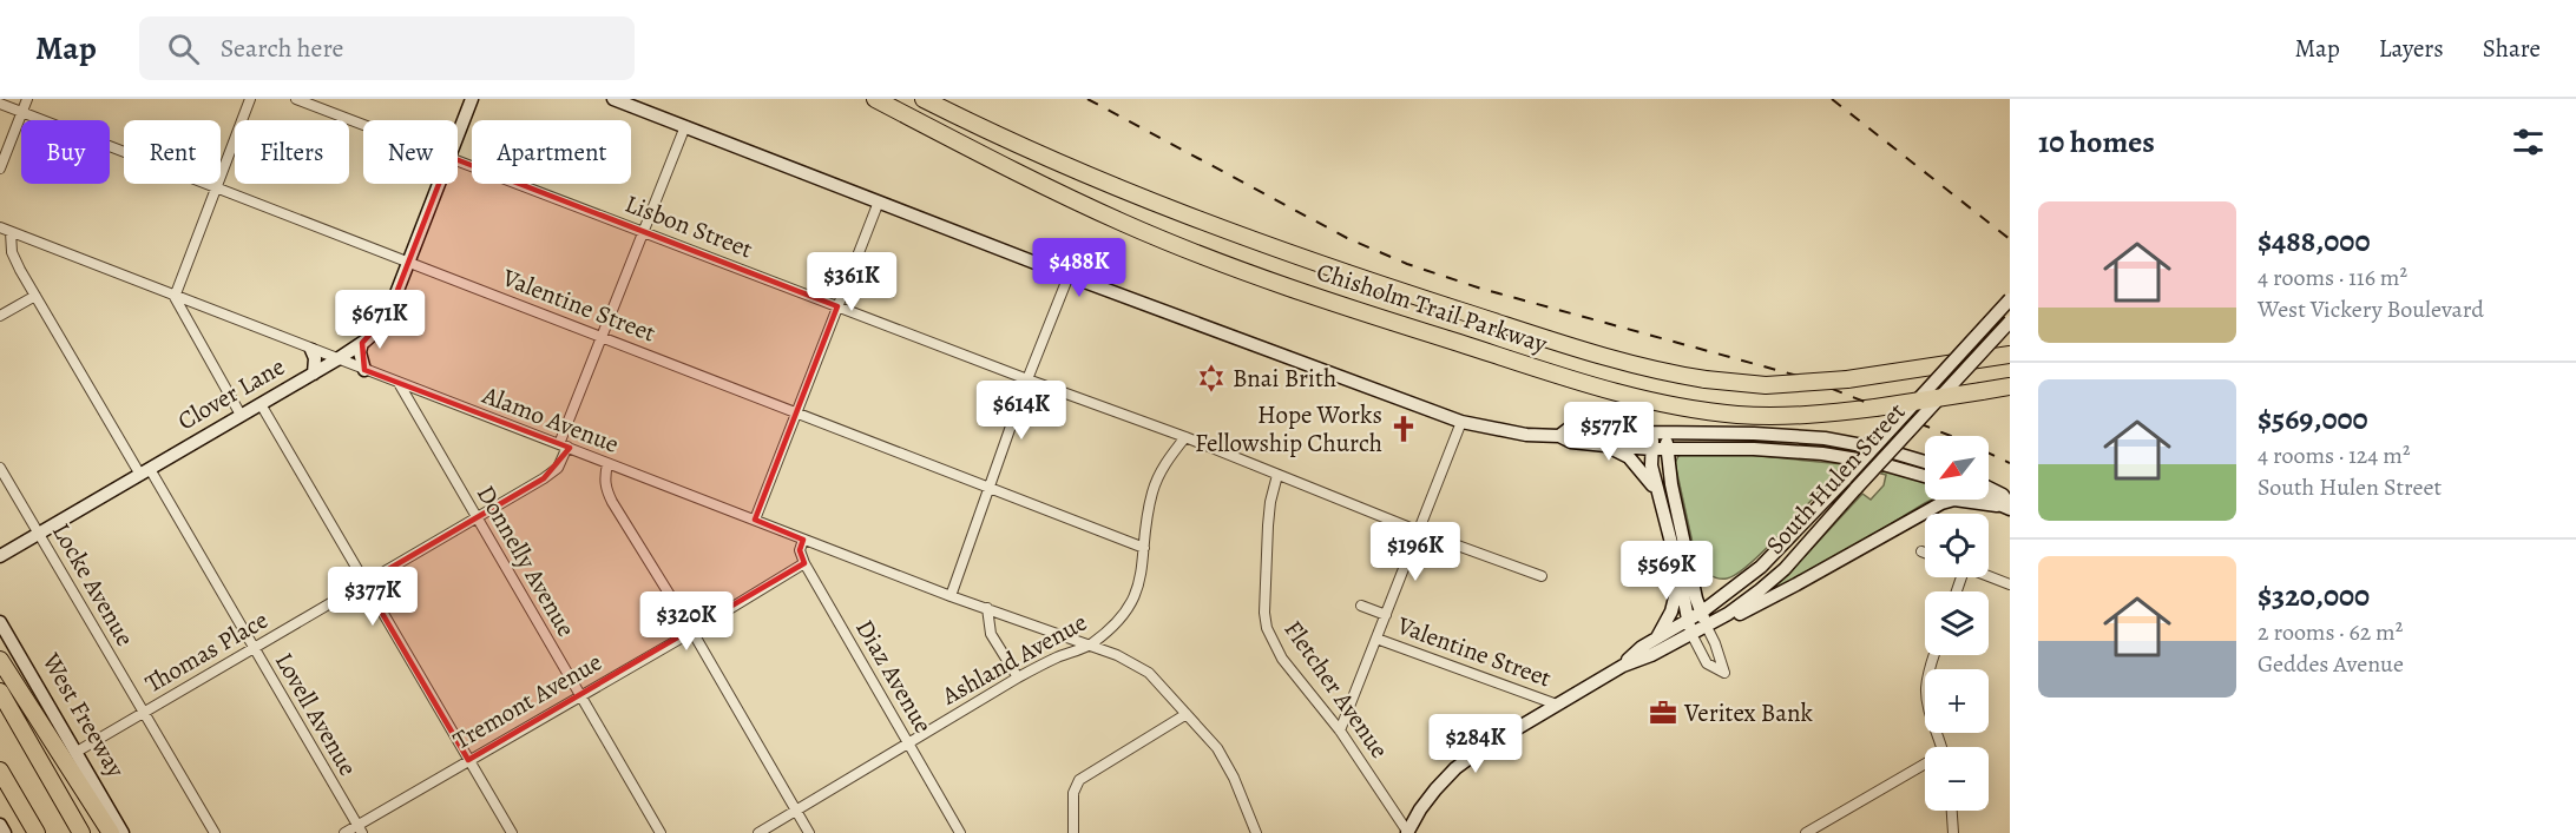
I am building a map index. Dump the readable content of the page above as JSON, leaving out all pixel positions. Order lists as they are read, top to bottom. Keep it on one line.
{"streets":{"highway":["Chisholm Trail Parkway"],"main road":["Clover Lane","South Hulen Street","West Freeway"],"street":["Lisbon Street","Valentine Street","Alamo Avenue","Donnelly Avenue","Locke Avenue","Thomas Place","Ashland Avenue","Diaz Avenue","Fletcher Avenue","Tremont Avenue","Lovell Avenue"]},"crossings":[["Lisbon Street","Thomas Place"],["Lisbon Street","Ashland Avenue"],["Lisbon Street","Fletcher Avenue"],["Valentine Street","Clover Lane"],["Valentine Street","Thomas Place"],["Valentine Street","Ashland Avenue"],["Clover Lane","Alamo Avenue"],["Clover Lane","Locke Avenue"],["Clover Lane","Lovell Avenue"],["Alamo Avenue","Donnelly Avenue"],["Alamo Avenue","Thomas Place"],["Alamo Avenue","Ashland Avenue"],["Alamo Avenue","Diaz Avenue"],["Alamo Avenue","Lovell Avenue"],["Donnelly Avenue","Thomas Place"],["Donnelly Avenue","Tremont Avenue"],["Locke Avenue","Thomas Place"],["Thomas Place","Lovell Avenue"],["Thomas Place","West Freeway"],["Ashland Avenue","Diaz Avenue"],["Diaz Avenue","Tremont Avenue"],["Tremont Avenue","Lovell Avenue"]],"places":{"synagogue":["Bnai Brith"],"church":["Hope Works Fellowship Church"],"office":["Veritex Bank"]},"north":"bottom left","page":{"header":"Map","search":"Search here","nav":["Map","Layers","Share"],"heading":"10 homes","chip":["Buy","Rent","Filters","New","Apartment"],"list":[{"name":"$488,000","note":"4 rooms · 116 m² · West Vickery Boulevard"},{"name":"$569,000","note":"4 rooms · 124 m² · South Hulen Street"},{"name":"$320,000","note":"2 rooms · 62 m² · Geddes Avenue"}],"price":["$488K","$361K","$671K","$614K","$577K","$196K","$569K","$377K","$320K","$284K"],"map_buttons":["+","−"]}}
